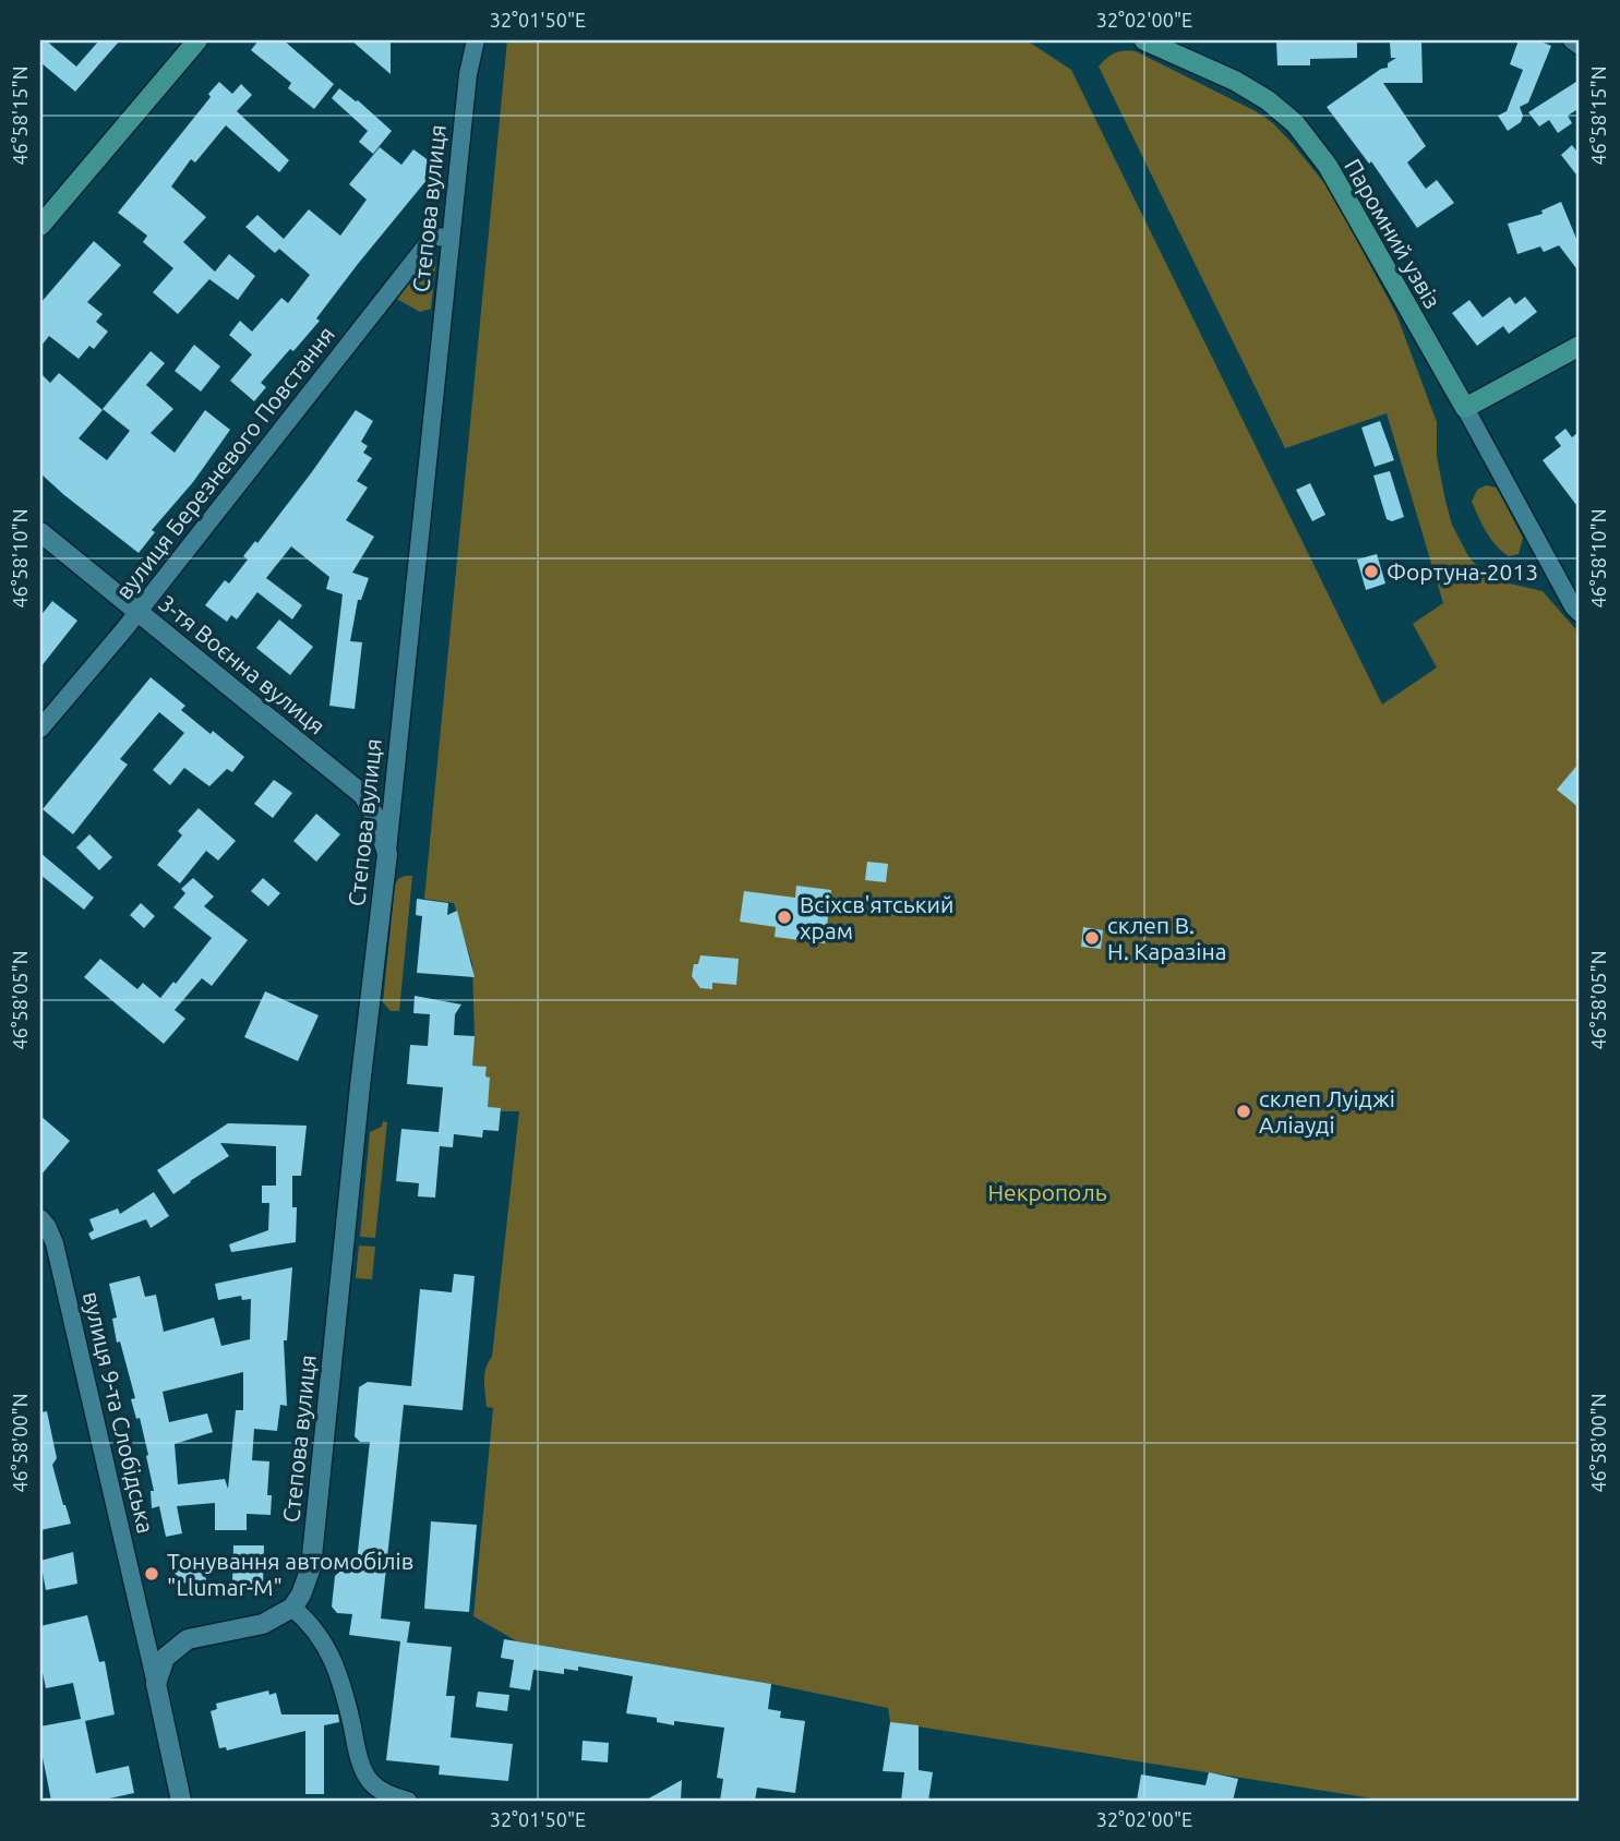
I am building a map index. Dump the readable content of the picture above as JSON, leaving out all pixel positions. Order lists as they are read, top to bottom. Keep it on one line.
{"streets":{"main road":["Паромний узвіз"],"street":["Степова вулиця","вулиця Березневого Повстання","3-тя Воєнна вулиця","вулиця 9-та Слобідська"]},"crossings":[["Степова вулиця","вулиця Березневого Повстання"],["Степова вулиця","3-тя Воєнна вулиця"],["вулиця Березневого Повстання","3-тя Воєнна вулиця"]],"parks":["Некрополь"],"places":["Фортуна-2013","Всіхсв'ятський храм","склеп В. Н. Каразіна","склеп Луіджі Аліауді","Тонування автомобілів \"Llumar-M\""],"coordinates":["32°01'50\"E","32°02'00\"E","46°58'15\"N","46°58'10\"N","46°58'05\"N","46°58'00\"N"]}
